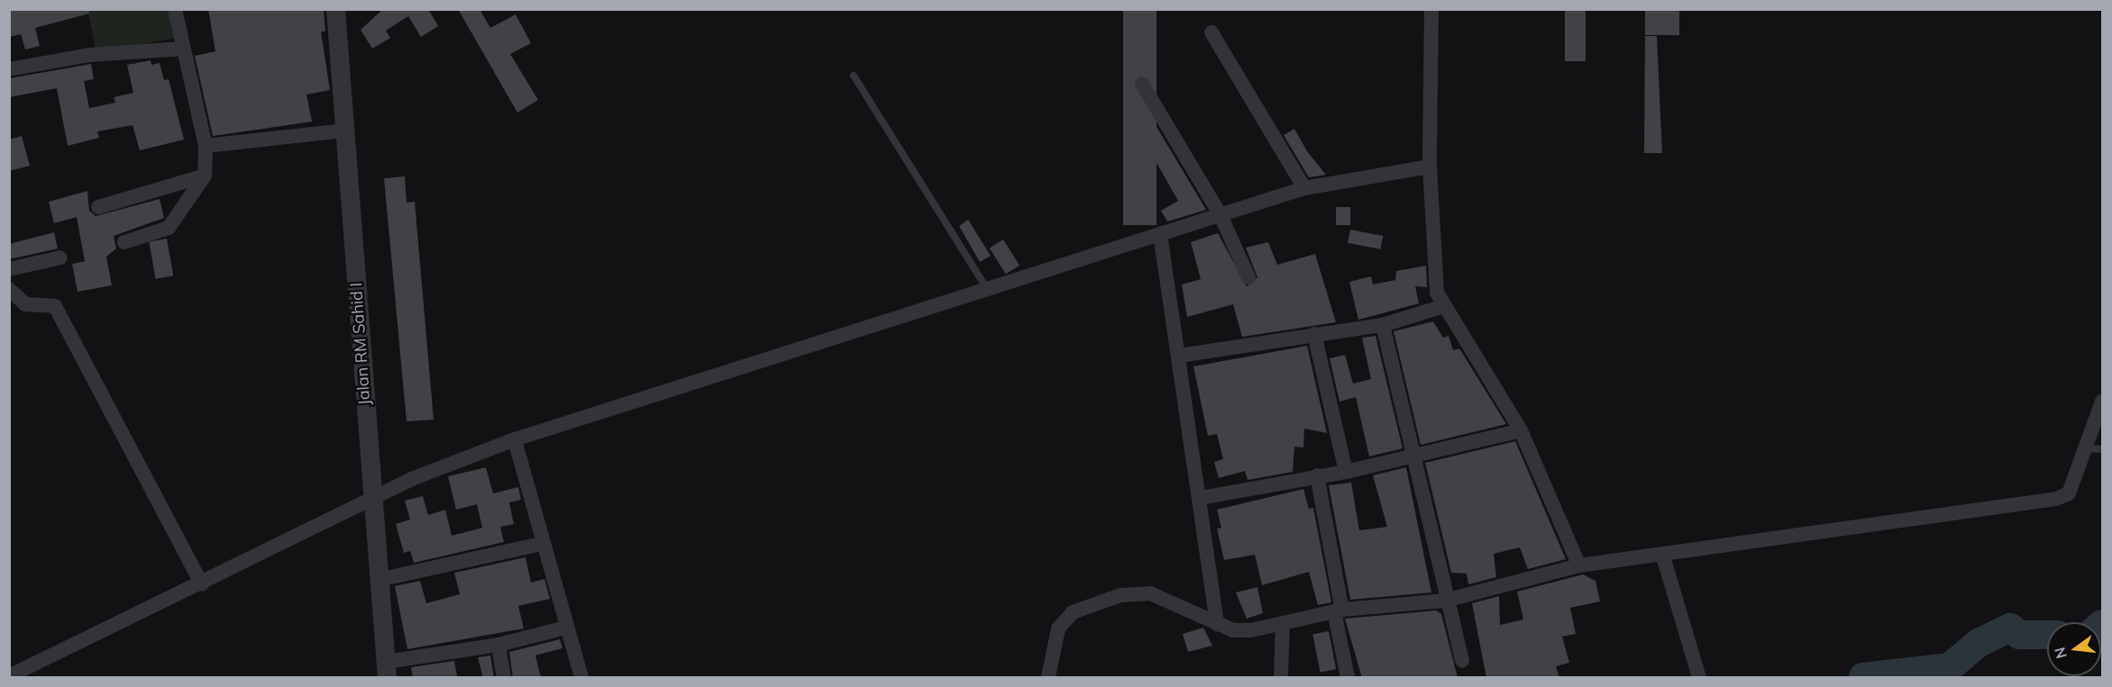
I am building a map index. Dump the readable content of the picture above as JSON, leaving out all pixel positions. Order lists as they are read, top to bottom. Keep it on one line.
{"streets":{"street":["Jalan RM Sahid I"]},"north":"left"}
